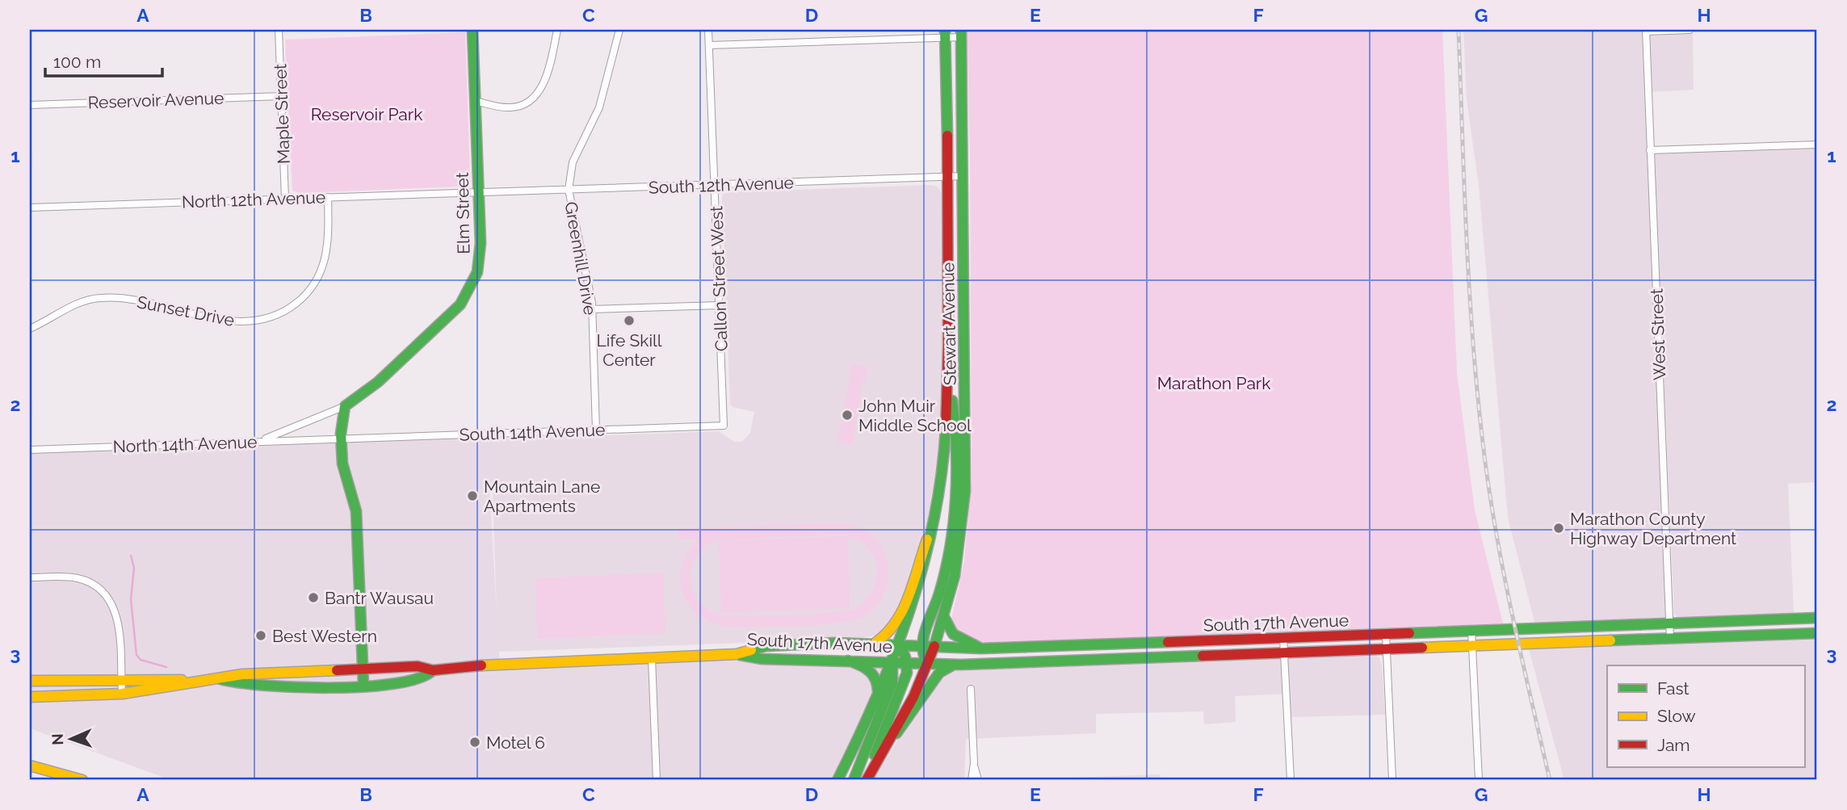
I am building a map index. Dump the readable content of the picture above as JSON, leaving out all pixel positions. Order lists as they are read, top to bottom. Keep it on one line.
{"streets":{"main road":["Elm Street","Stewart Avenue","South 17th Avenue"],"street":["Reservoir Avenue","Maple Street","South 12th Avenue","North 12th Avenue","Greenhill Drive","Callon Street West","Sunset Drive","West Street","South 14th Avenue","North 14th Avenue"]},"crossings":[["Reservoir Avenue","Maple Street"],["Maple Street","North 12th Avenue"],["South 12th Avenue","North 12th Avenue"],["South 12th Avenue","Elm Street"],["South 12th Avenue","Greenhill Drive"],["South 12th Avenue","Callon Street West"],["South 12th Avenue","Stewart Avenue"],["North 12th Avenue","Elm Street"],["North 12th Avenue","Sunset Drive"],["Elm Street","North 14th Avenue"],["Greenhill Drive","South 14th Avenue"],["Callon Street West","South 14th Avenue"],["Stewart Avenue","South 17th Avenue"],["West Street","South 17th Avenue"],["South 14th Avenue","North 14th Avenue"]],"parks":["Reservoir Park","Marathon Park"],"places":["Life Skill Center","John Muir Middle School","Mountain Lane Apartments","Marathon County Highway Department","Bantr Wausau","Best Western","Motel 6"],"legend":["Fast","Slow","Jam"],"scale_bar":"100 m","north":"left","grid":{"columns":["A","B","C","D","E","F","G","H"],"rows":["1","2","3"]}}
